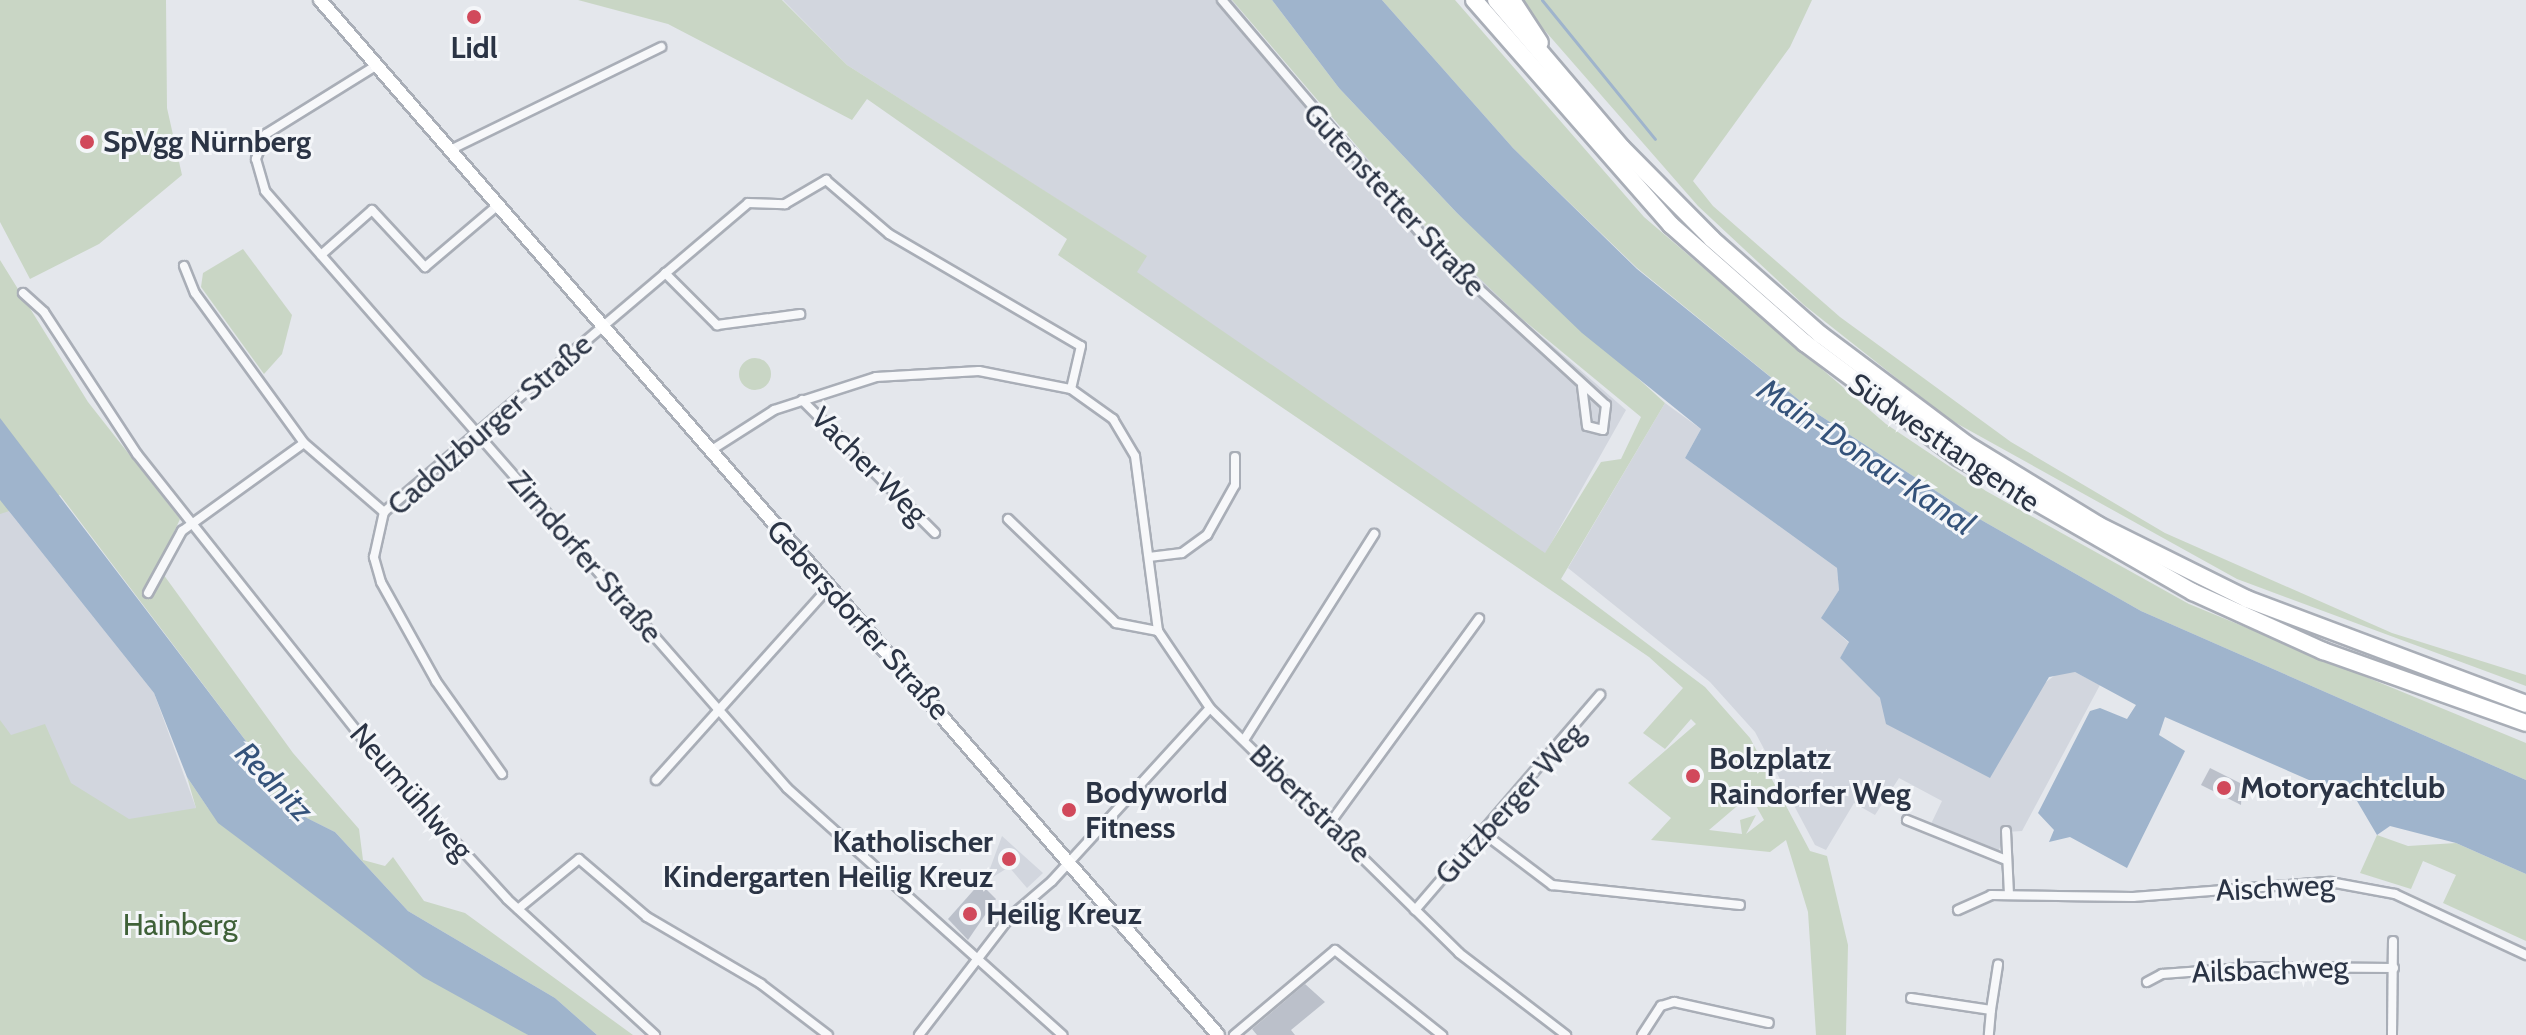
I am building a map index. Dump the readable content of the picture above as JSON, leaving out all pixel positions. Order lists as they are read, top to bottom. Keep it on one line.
{"streets":{"highway":["Südwesttangente"],"main road":["Gebersdorfer Straße"],"street":["Gutenstetter Straße","Cadolzburger Straße","Vacher Weg","Zirndorfer Straße","Neumühlweg","Bibertstraße","Gutzberger Weg","Aischweg","Ailsbachweg"]},"crossings":[["Cadolzburger Straße","Zirndorfer Straße"],["Cadolzburger Straße","Gebersdorfer Straße"],["Zirndorfer Straße","Gebersdorfer Straße"],["Bibertstraße","Gutzberger Weg"]],"water":["Main-Donau-Kanal","Rednitz"],"parks":["Hainberg"],"places":["Lidl","SpVgg Nürnberg","Bolzplatz Raindorfer Weg","Motoryachtclub","Bodyworld Fitness","Katholischer Kindergarten Heilig Kreuz","Heilig Kreuz"]}
